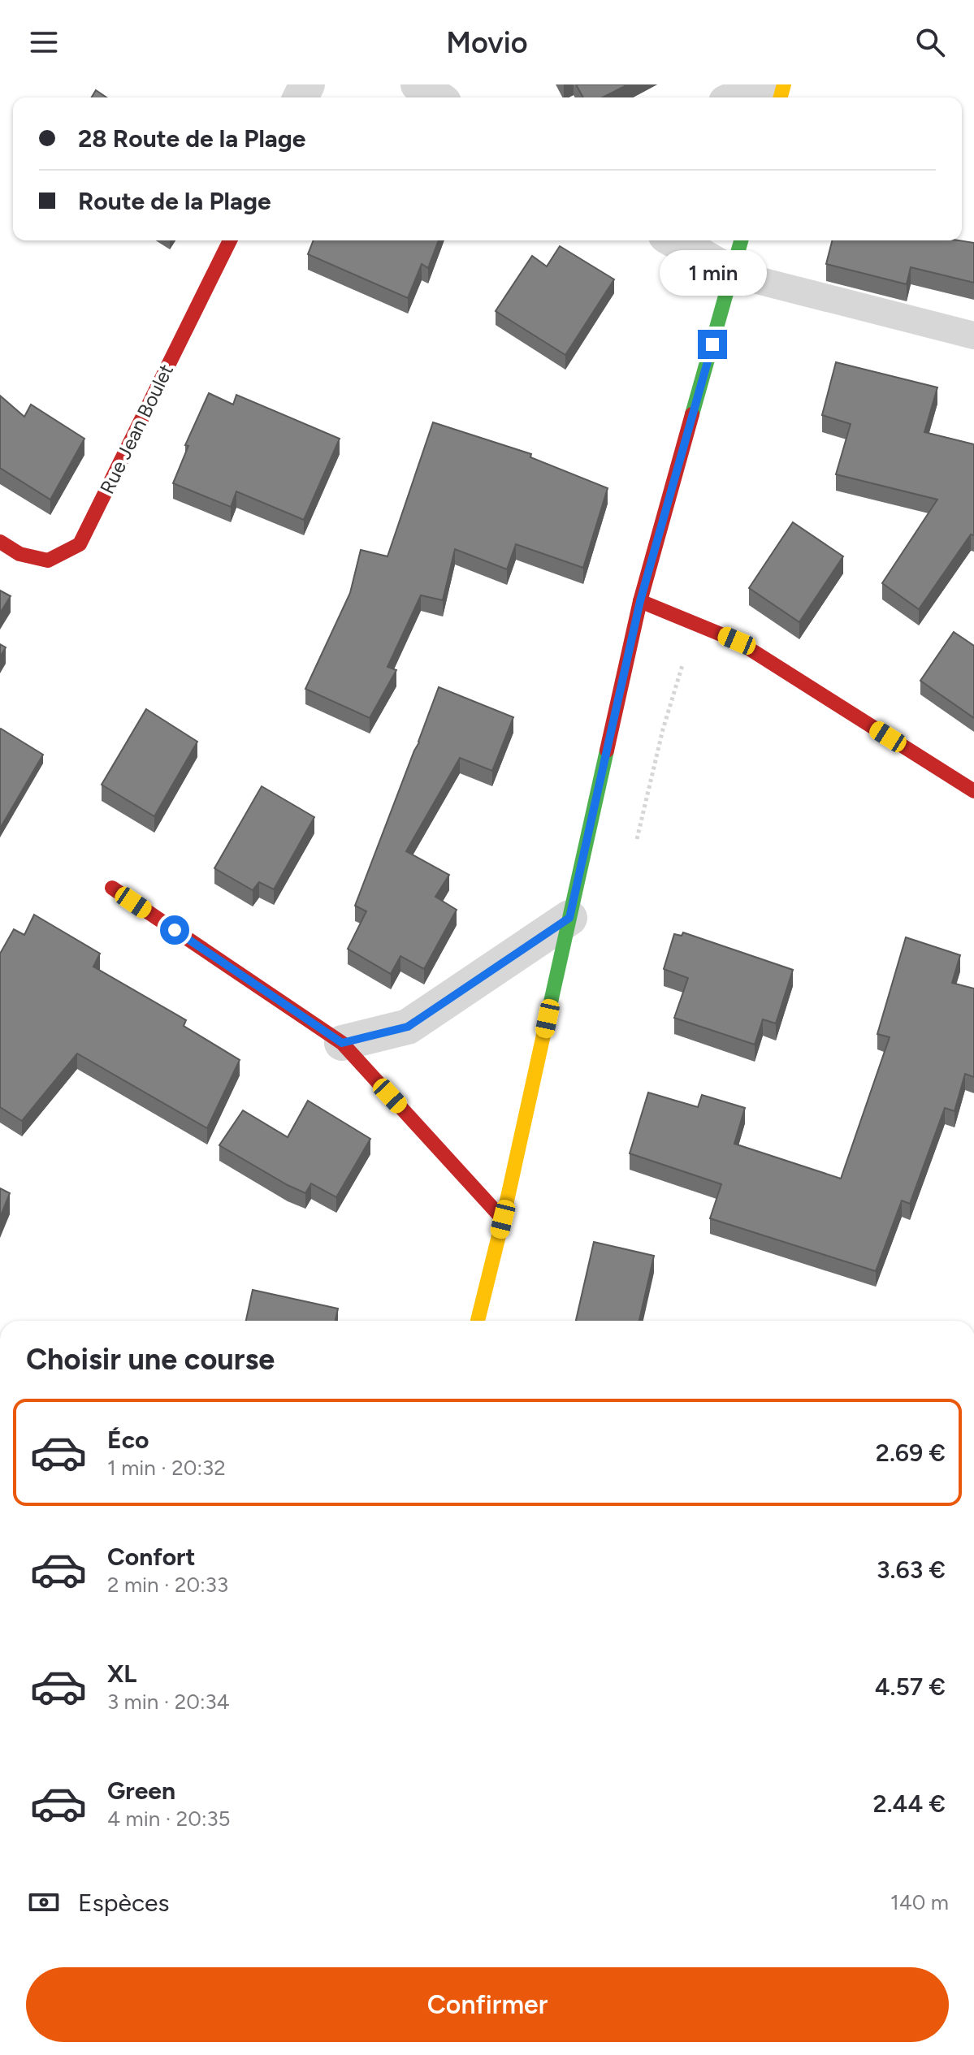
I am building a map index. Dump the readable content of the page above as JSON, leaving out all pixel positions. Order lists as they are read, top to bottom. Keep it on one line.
{"streets":{"street":["Rue Jean Boulet"]},"page":{"header":"Movio","banner":["28 Route de la Plage","Route de la Plage"],"bubble":"1 min","heading":"Choisir une course","list":[{"name":"Éco","note":"1 min · 20:32","value":"2.69 €"},{"name":"Confort","note":"2 min · 20:33","value":"3.63 €"},{"name":"XL","note":"3 min · 20:34","value":"4.57 €"},{"name":"Green","note":"4 min · 20:35","value":"2.44 €"}],"pay":["Espèces","140 m"],"buttons":"Confirmer"}}
